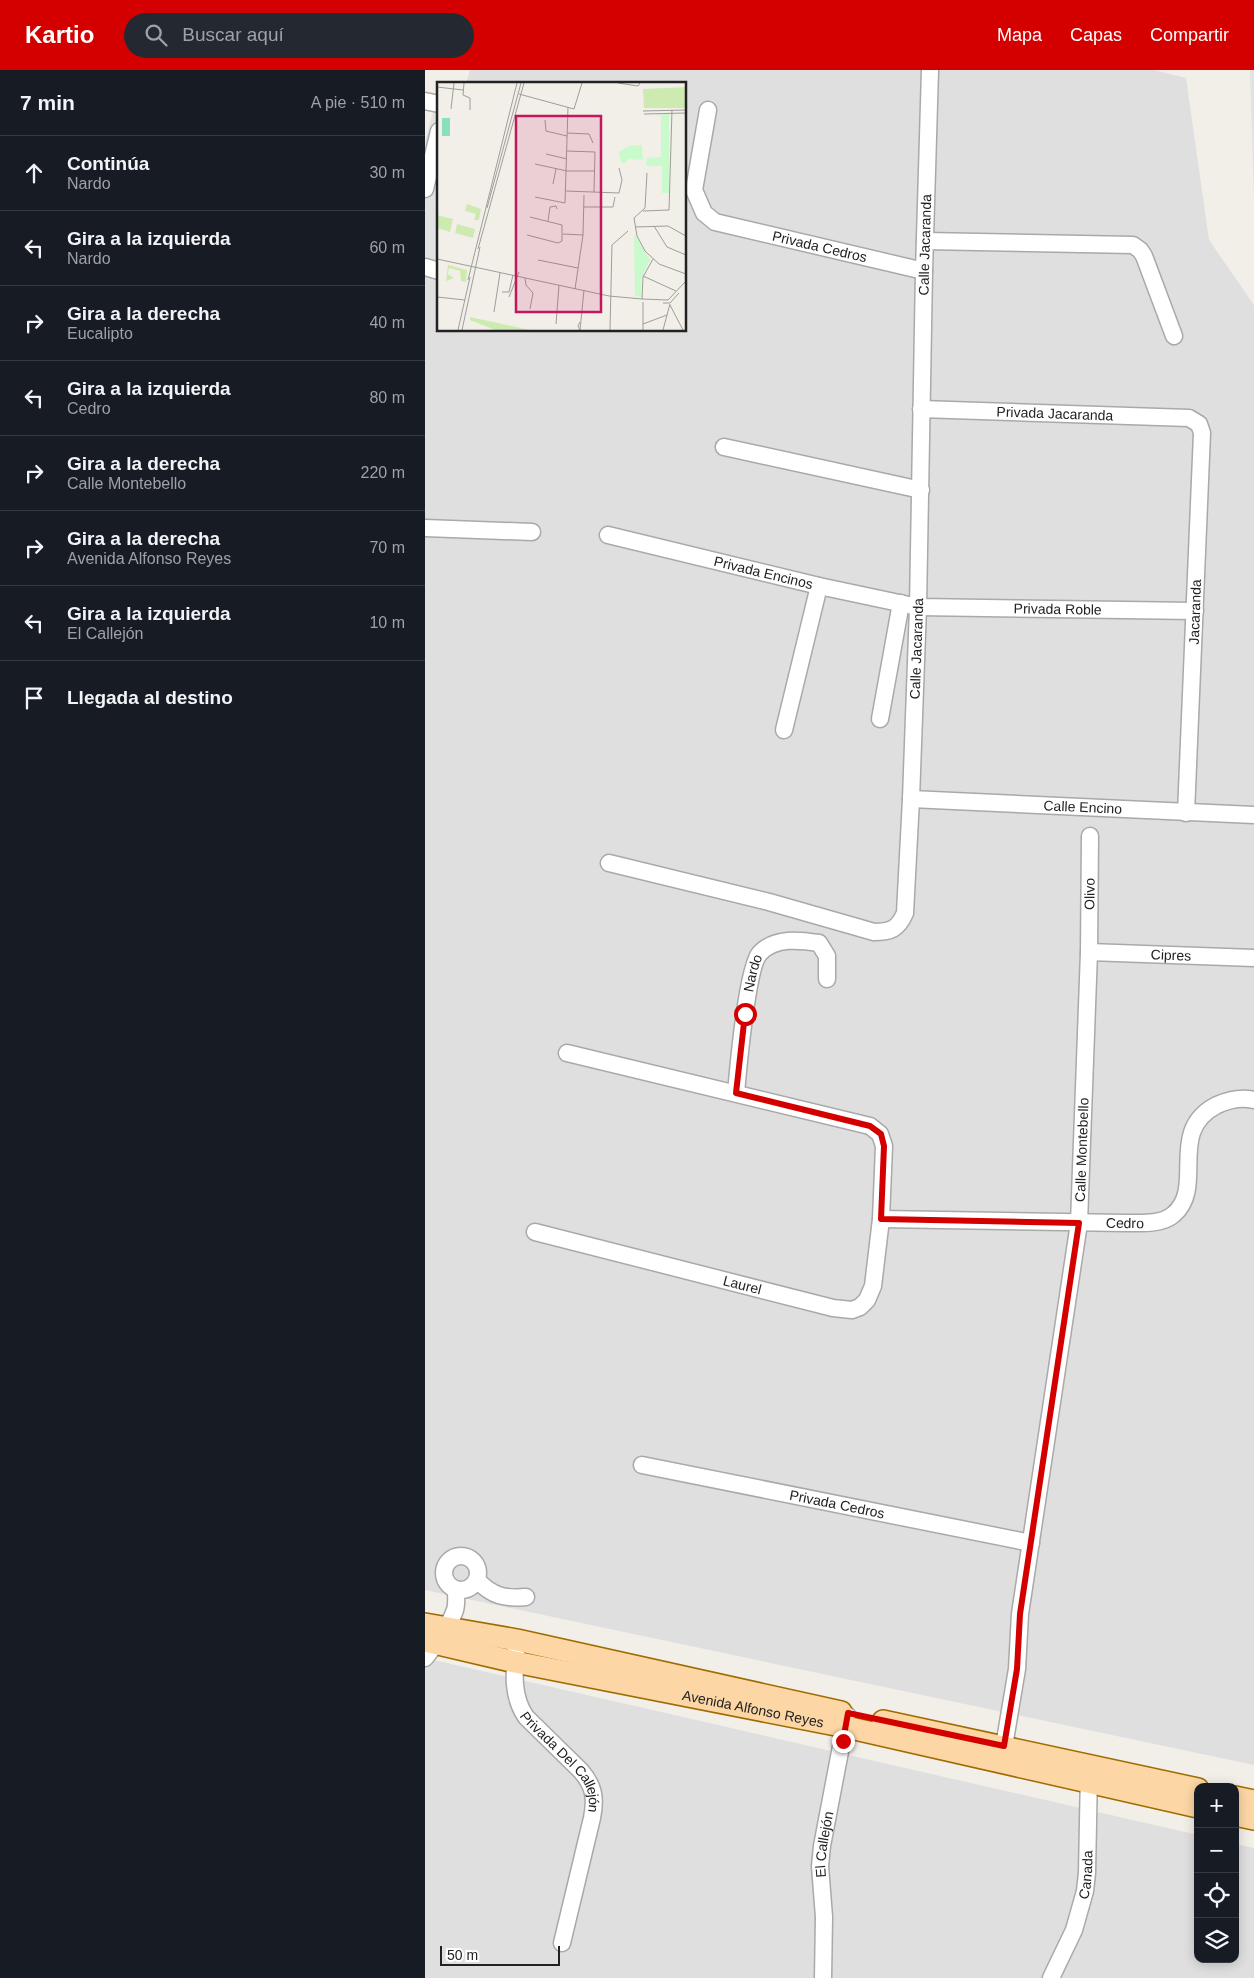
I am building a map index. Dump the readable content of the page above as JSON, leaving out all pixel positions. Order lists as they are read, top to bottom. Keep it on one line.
{"streets":{"main road":["Avenida Alfonso Reyes"],"street":["Calle Jacaranda","Privada Cedros","Privada Jacaranda","Privada Encinos","Privada Roble","Jacaranda","Calle Encino","Olivo","Cipres","Nardo","Calle Montebello","Cedro","Laurel","Privada Del Callejón","El Callejón","Canada"]},"crossings":[["Calle Jacaranda","Privada Cedros"],["Calle Jacaranda","Privada Jacaranda"],["Calle Jacaranda","Privada Encinos"],["Calle Jacaranda","Privada Roble"],["Calle Jacaranda","Calle Encino"],["Privada Cedros","Calle Montebello"],["Privada Jacaranda","Jacaranda"],["Privada Encinos","Privada Roble"],["Privada Roble","Jacaranda"],["Jacaranda","Calle Encino"],["Olivo","Cipres"],["Olivo","Calle Montebello"],["Cipres","Calle Montebello"],["Nardo","Laurel"],["Calle Montebello","Cedro"],["Calle Montebello","Avenida Alfonso Reyes"],["Cedro","Laurel"],["Avenida Alfonso Reyes","Privada Del Callejón"],["Avenida Alfonso Reyes","El Callejón"],["Avenida Alfonso Reyes","Canada"]],"scale_bar":"50 m","page":{"header":"Kartio","search":"Buscar aquí","nav":["Mapa","Capas","Compartir"],"heading":["7 min","A pie · 510 m"],"list":[["Continúa","Nardo","30 m"],["Gira a la izquierda","Nardo","60 m"],["Gira a la derecha","Eucalipto","40 m"],["Gira a la izquierda","Cedro","80 m"],["Gira a la derecha","Calle Montebello","220 m"],["Gira a la derecha","Avenida Alfonso Reyes","70 m"],["Gira a la izquierda","El Callejón","10 m"],"Llegada al destino"],"map_buttons":["+","−"],"scale":"50 m"}}
